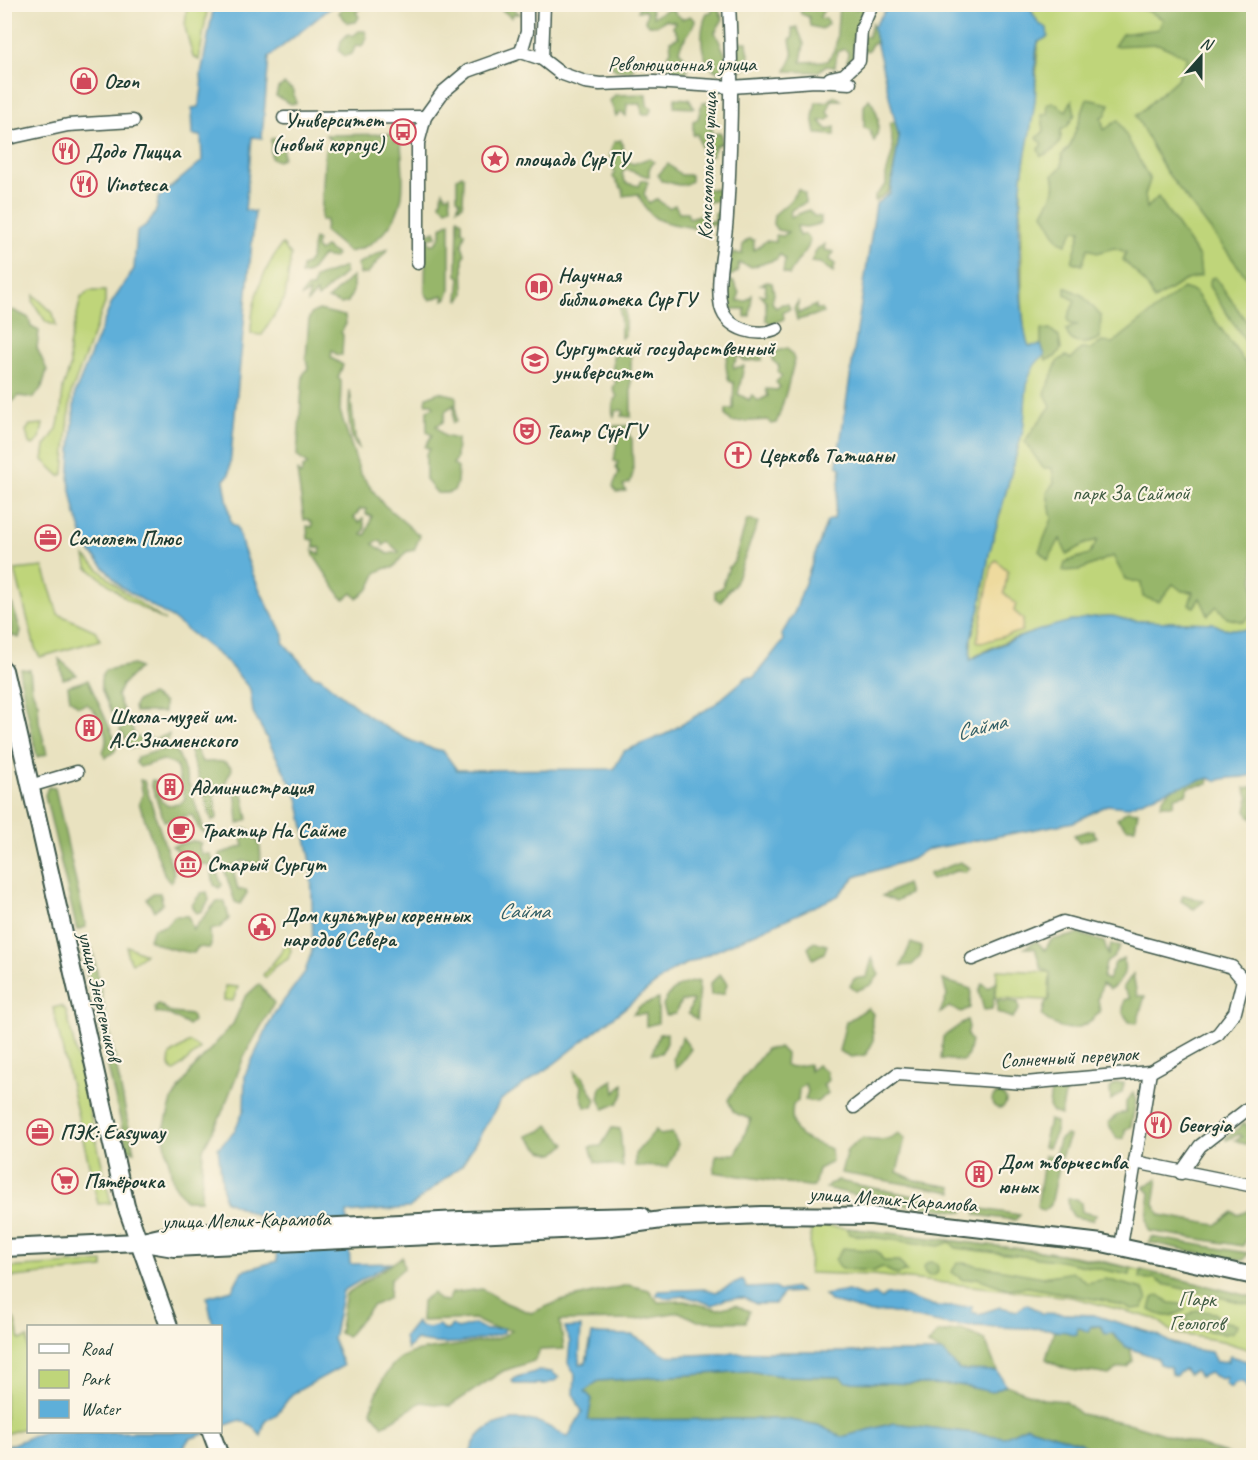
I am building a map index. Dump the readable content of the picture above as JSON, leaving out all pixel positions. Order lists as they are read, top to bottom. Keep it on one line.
{"streets":{"main road":["улица Энергетиков","улица Мелик-Карамова"],"street":["Революционная улица","Комсомольская улица","Солнечный переулок"]},"crossings":[["Революционная улица","Комсомольская улица"],["улица Энергетиков","улица Мелик-Карамова"]],"water":["Сайма"],"parks":["парк За Саймой","Парк Геологов"],"places":{"shop":["Ozon"],"bus stop":["Университет (новый корпус)"],"restaurant":["Додо Пицца","Vinoteca","Georgia"],"place":["площадь СурГУ"],"library":["Научная библиотека СурГУ"],"school or university":["Сургутский государственный университет"],"theatre":["Театр СурГУ"],"church":["Церковь Татианы"],"office":["Самолет Плюс","ПЭК: Easyway"],"building":["Школа-музей им. А.С.Знаменского","Администрация","Дом творчества юных"],"cafe":["Трактир На Сайме"],"museum":["Старый Сургут"],"public building":["Дом культуры коренных народов Севера"],"supermarket":["Пятёрочка"]},"legend":["Road","Park","Water"],"north":"top"}
